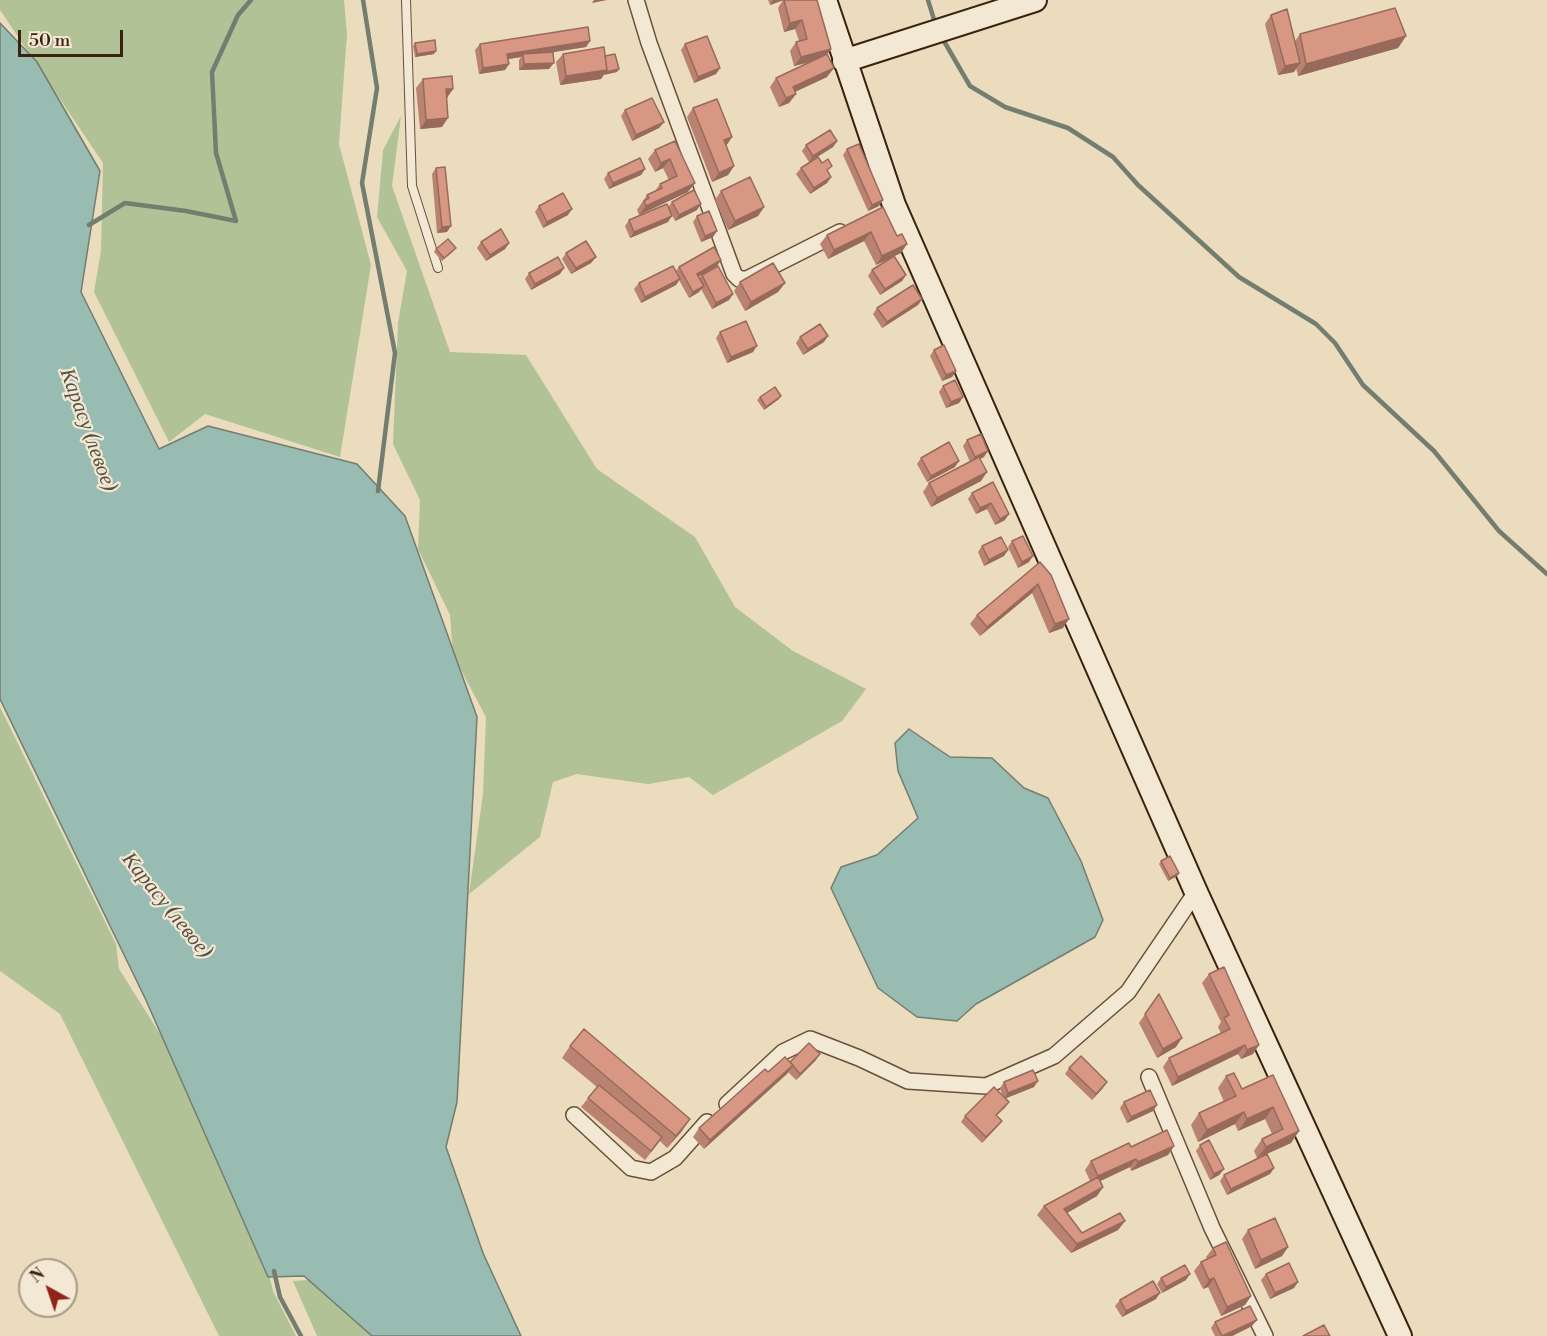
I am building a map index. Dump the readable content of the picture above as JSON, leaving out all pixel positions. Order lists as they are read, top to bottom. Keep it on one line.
{"water":["Карасу (левое)"],"scale_bar":"50 m","north":"top left"}
